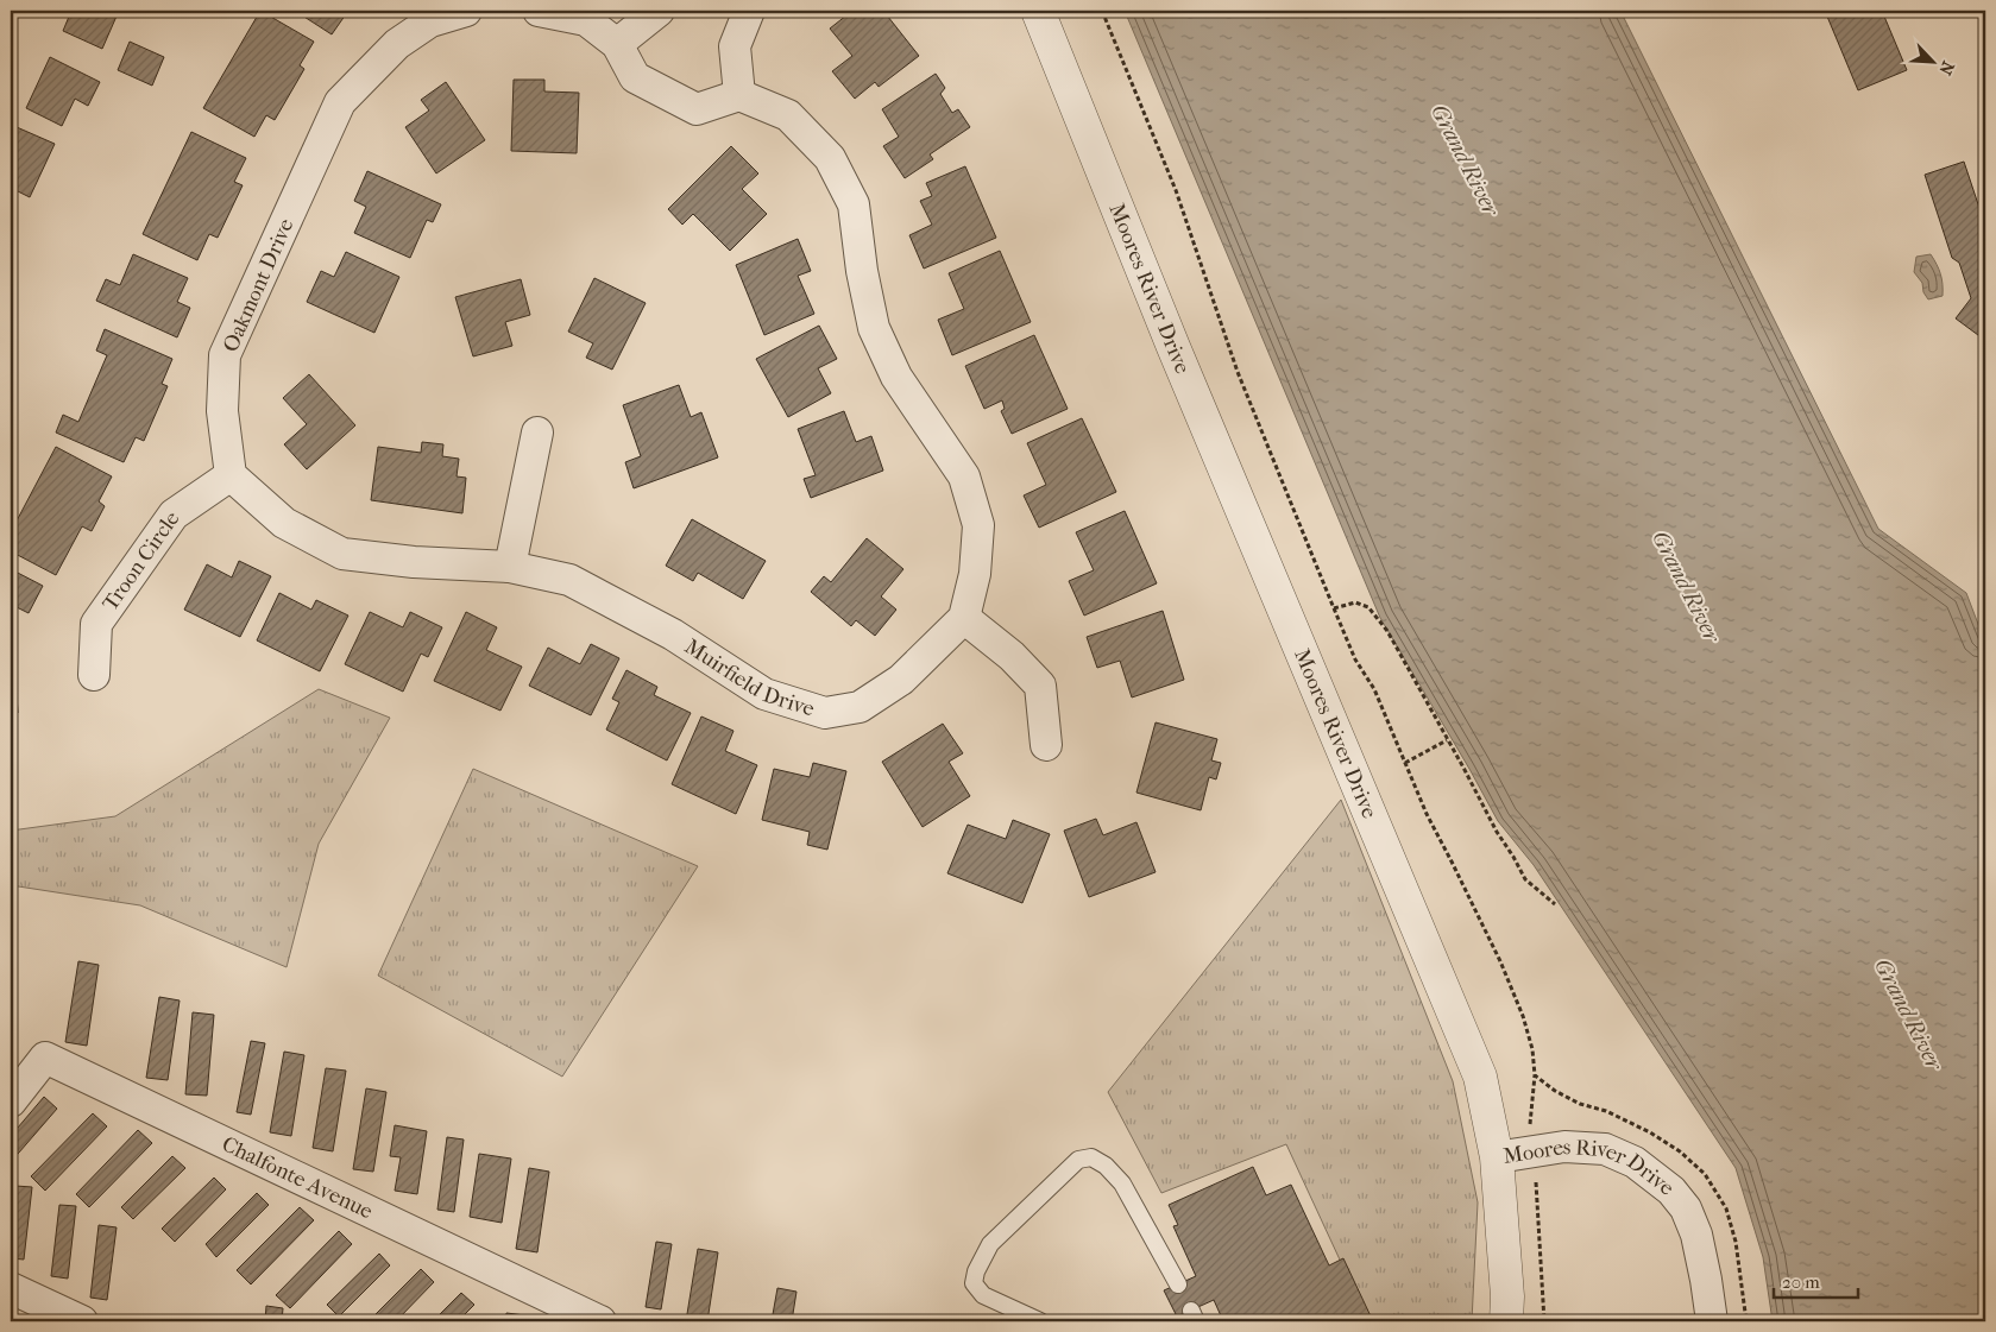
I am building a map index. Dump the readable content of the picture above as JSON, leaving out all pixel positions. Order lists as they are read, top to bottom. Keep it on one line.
{"streets":{"street":["Oakmont Drive","Moores River Drive","Troon Circle","Muirfield Drive","Chalfonte Avenue"]},"crossings":[["Oakmont Drive","Troon Circle"]],"water":["Grand River"],"scale_bar":"20 m","north":"bottom right"}
